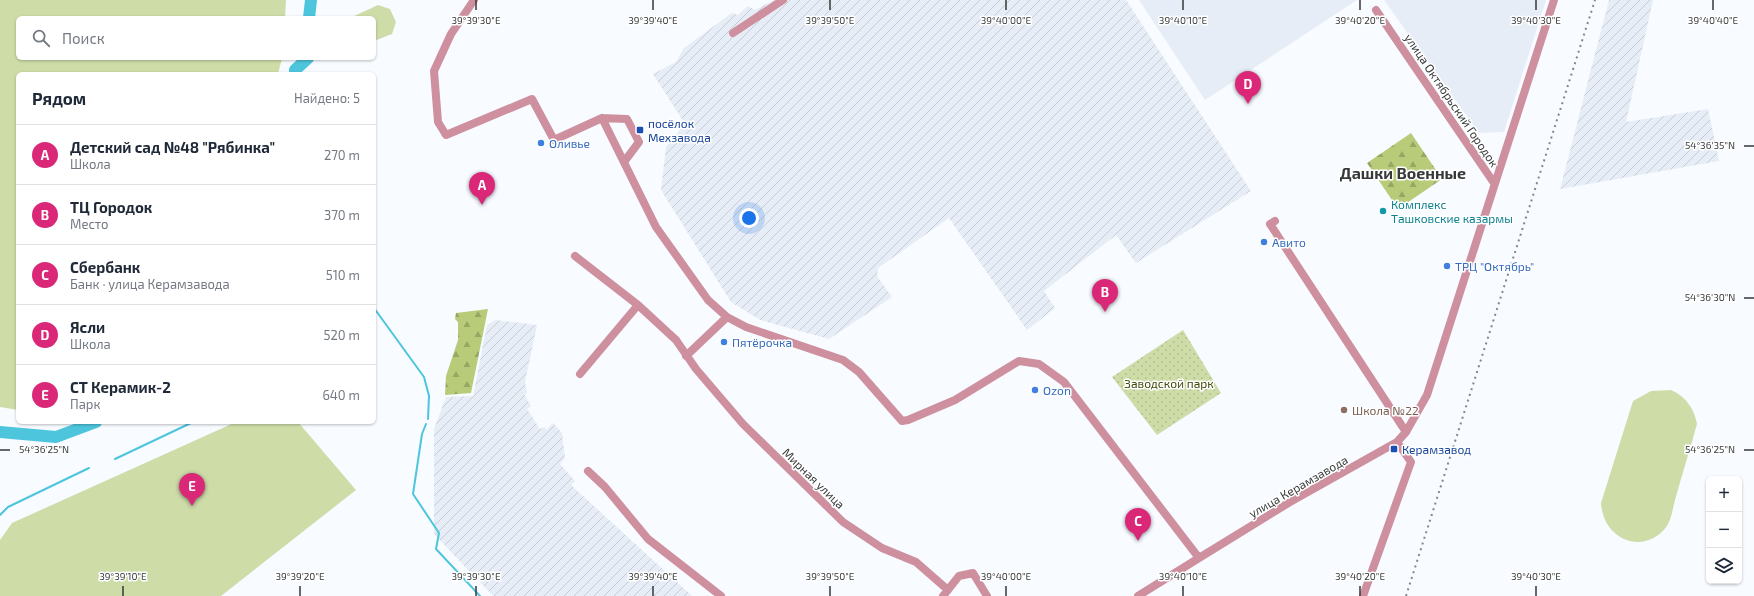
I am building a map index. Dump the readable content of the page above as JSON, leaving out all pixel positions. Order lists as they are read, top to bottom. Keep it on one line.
{"streets":{"street":["улица Октябрьский Городок","Мирная улица","улица Керамзавода"]},"crossings":[["улица Октябрьский Городок","улица Керамзавода"]],"districts":["Дашки Военные"],"parks":["Заводской парк"],"places":{"transit":["посёлок Мехзавода","Керамзавод"],"other":["Оливье","Комплекс Ташковские казармы","Авито","ТРЦ \"Октябрь\"","Пятёрочка","Ozon","Школа №22"]},"page":{"search":"Поиск","pins":["D","A","B","E","C"],"heading":["Рядом","Найдено: 5"],"list":[{"mark":"A","name":"Детский сад №48 \"Рябинка\"","note":"Школа","value":"270 m"},{"mark":"B","name":"ТЦ Городок","note":"Место","value":"370 m"},{"mark":"C","name":"Сбербанк","note":"Банк · улица Керамзавода","value":"510 m"},{"mark":"D","name":"Ясли","note":"Школа","value":"520 m"},{"mark":"E","name":"СТ Керамик-2","note":"Парк","value":"640 m"}],"map_buttons":["+","−"]},"coordinates":["39°39'30\"E","39°39'40\"E","39°39'50\"E","39°40'00\"E","39°40'10\"E","39°40'20\"E","39°40'30\"E","39°40'40\"E","54°36'35\"N","54°36'30\"N","54°36'25\"N","39°39'10\"E","39°39'20\"E"]}
